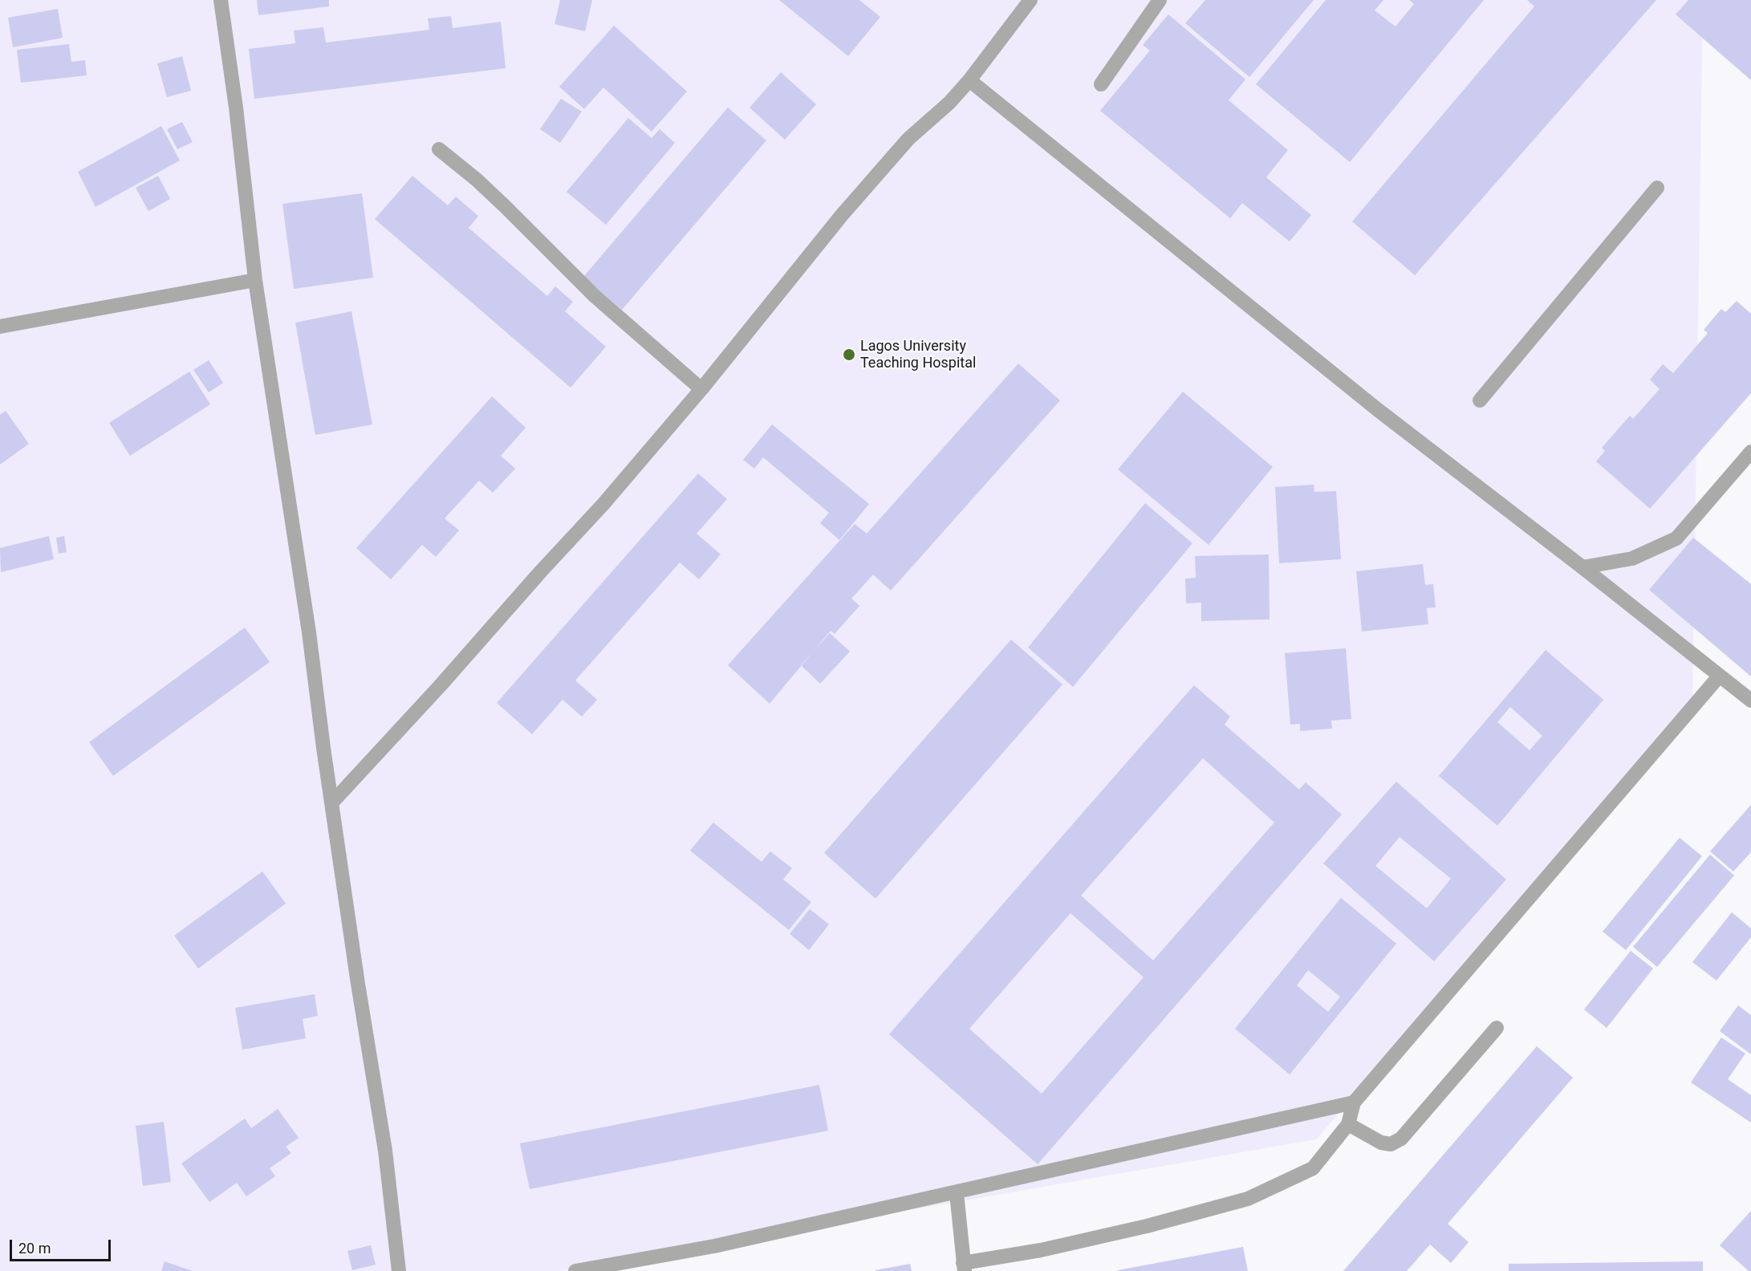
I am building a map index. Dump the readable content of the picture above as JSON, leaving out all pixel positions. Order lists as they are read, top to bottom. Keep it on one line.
{"places":["Lagos University Teaching Hospital"],"scale_bar":"20 m"}
